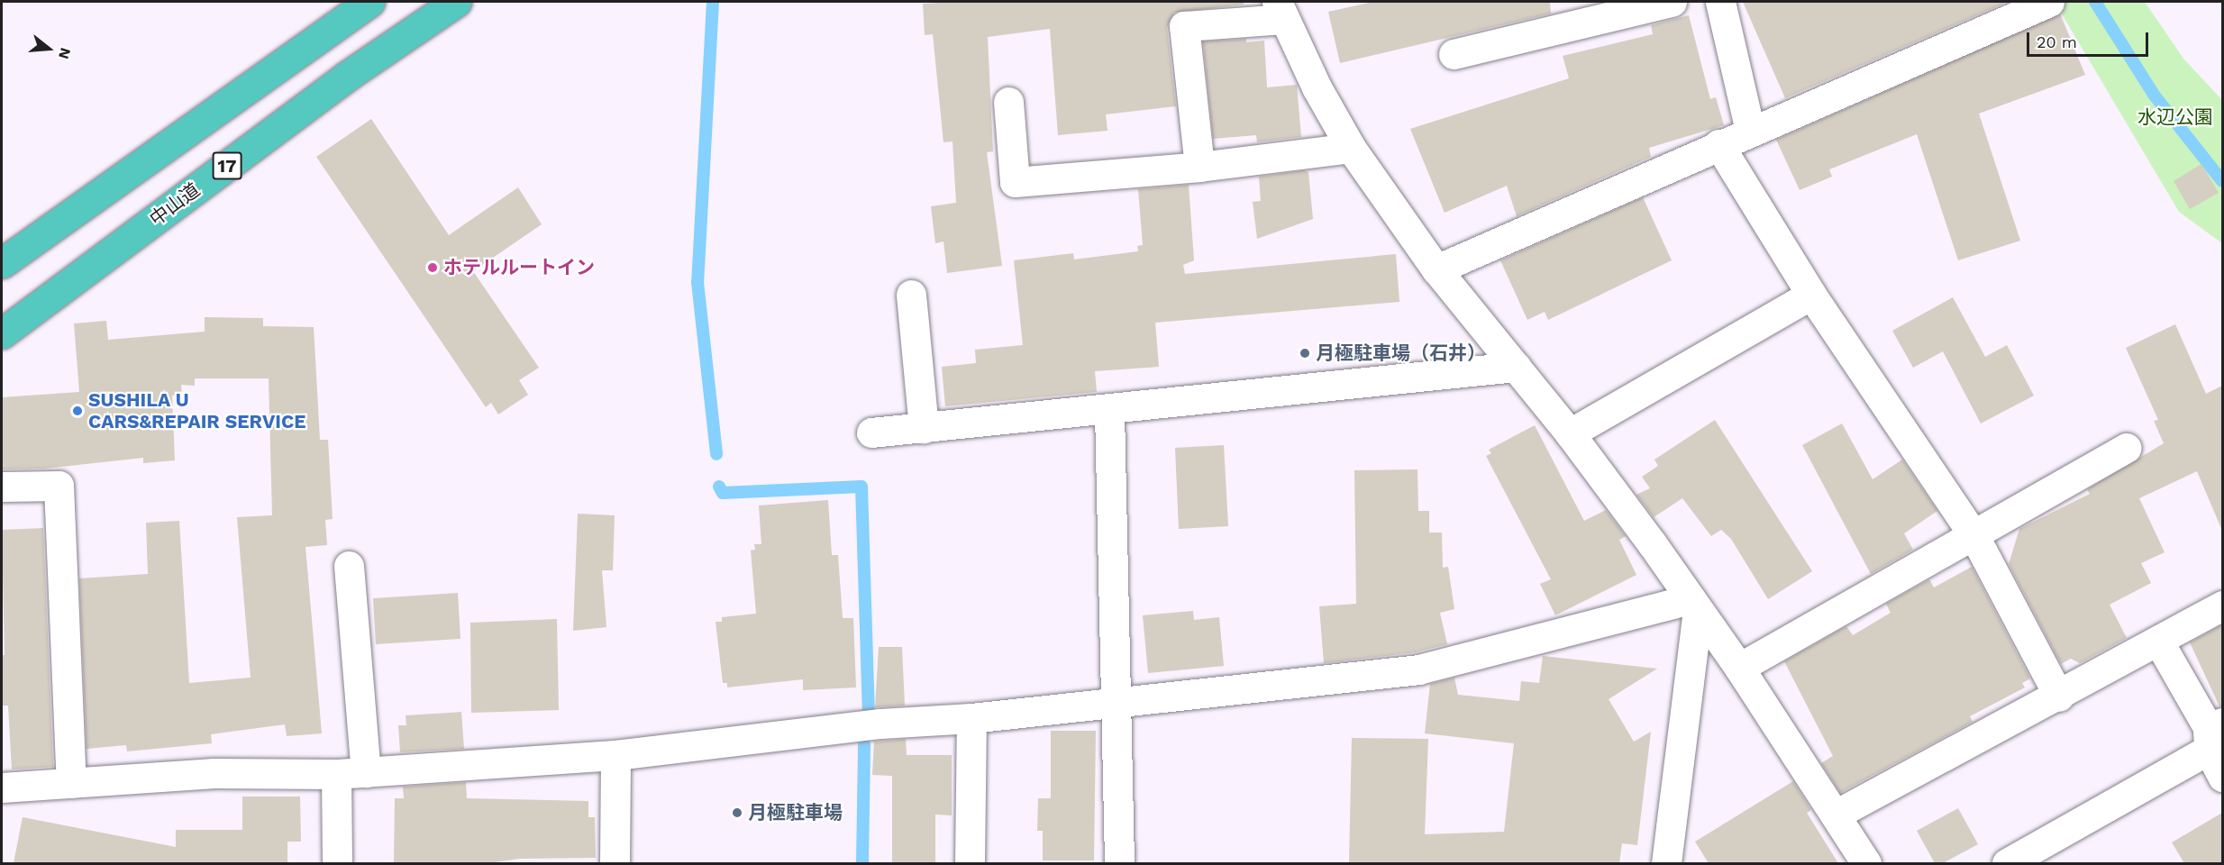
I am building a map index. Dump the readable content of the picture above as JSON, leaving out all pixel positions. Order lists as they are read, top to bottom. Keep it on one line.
{"streets":{"highway":["17","中山道"]},"parks":["水辺公園"],"places":["ホテルルートイン","月極駐車場（石井）","SUSHILA U CARS&REPAIR SERVICE","月極駐車場"],"scale_bar":"20 m","north":"right"}
